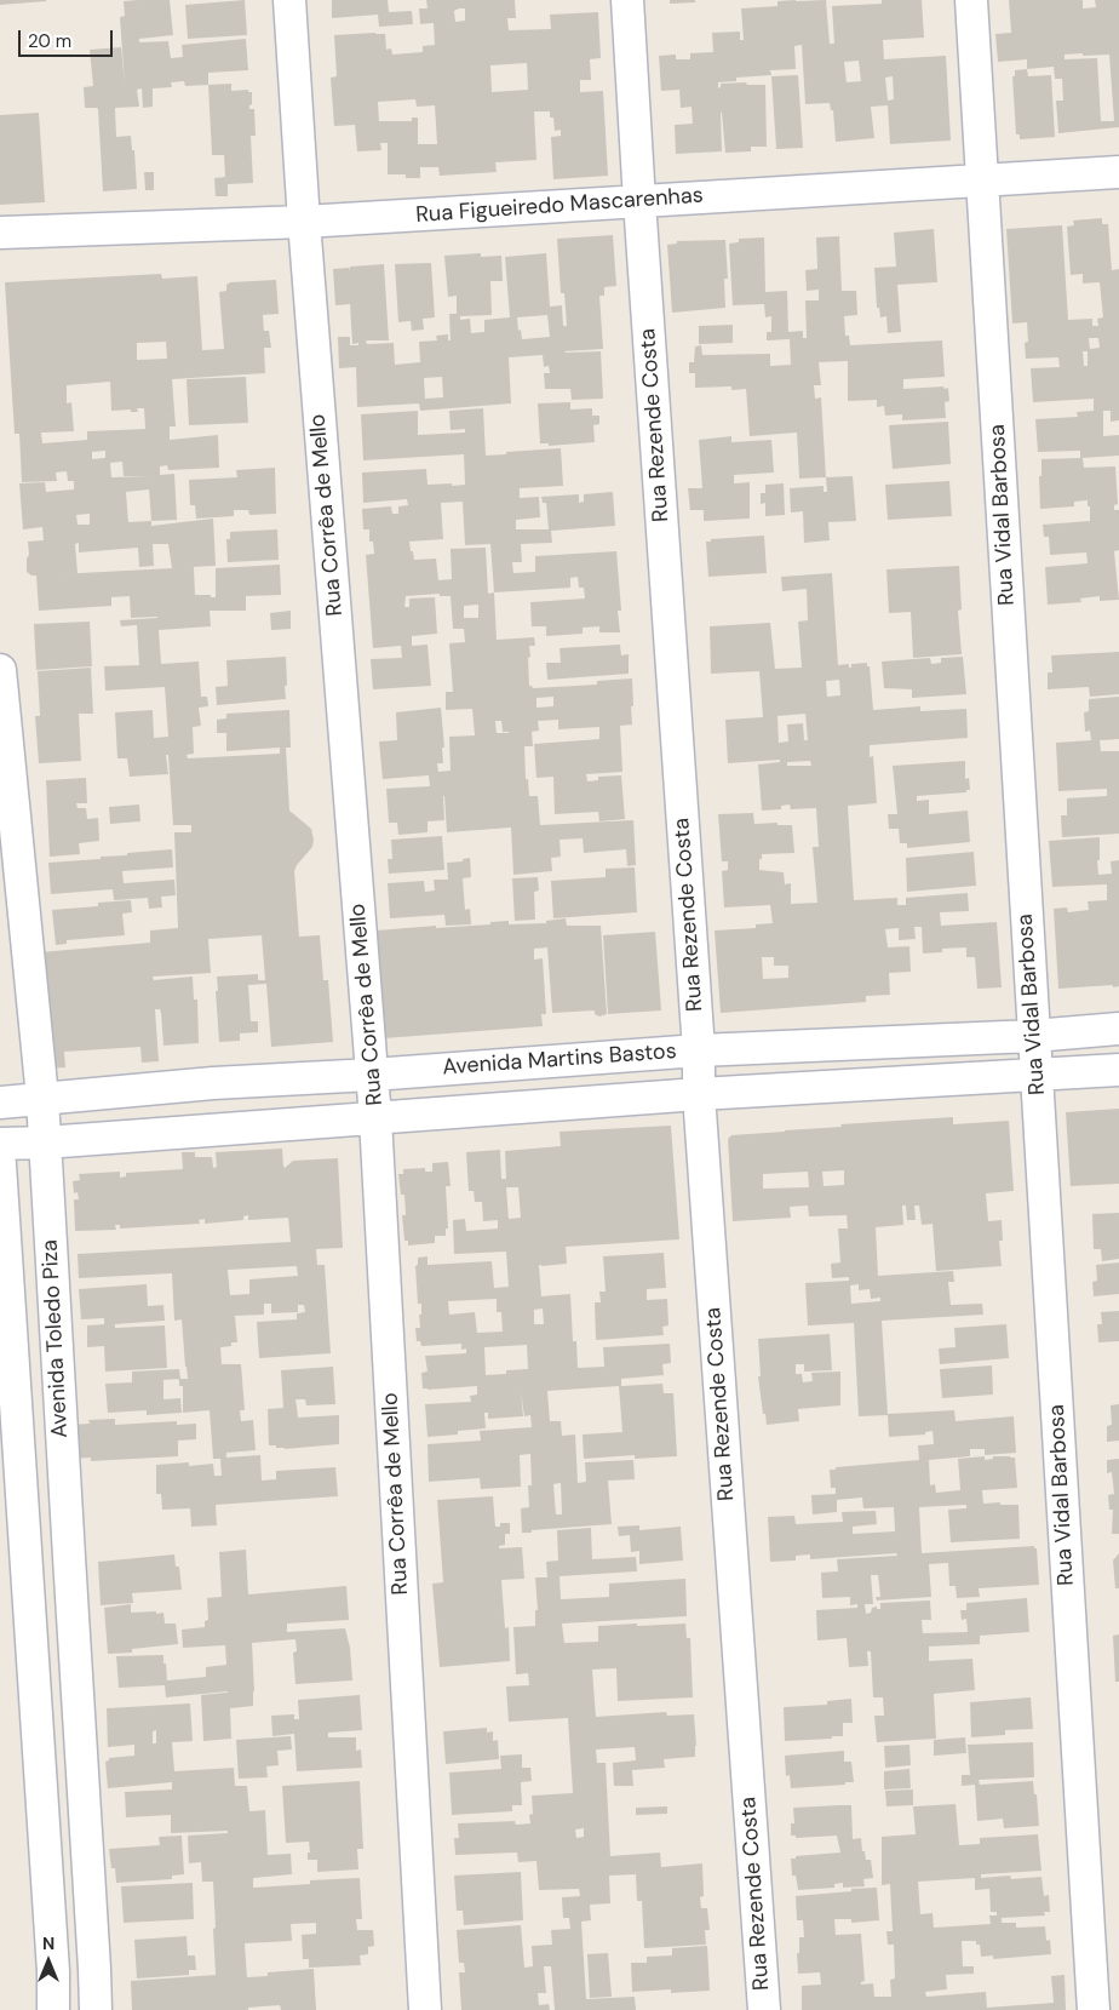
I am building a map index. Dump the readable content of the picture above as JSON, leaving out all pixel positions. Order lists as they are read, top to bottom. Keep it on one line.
{"streets":{"street":["Rua Figueiredo Mascarenhas","Rua Rezende Costa","Rua Corrêa de Mello","Rua Vidal Barbosa","Avenida Martins Bastos","Avenida Toledo Piza"]},"crossings":[["Rua Figueiredo Mascarenhas","Rua Rezende Costa"],["Rua Figueiredo Mascarenhas","Rua Corrêa de Mello"],["Rua Figueiredo Mascarenhas","Rua Vidal Barbosa"],["Rua Rezende Costa","Avenida Martins Bastos"],["Rua Corrêa de Mello","Avenida Martins Bastos"],["Rua Vidal Barbosa","Avenida Martins Bastos"],["Avenida Martins Bastos","Avenida Toledo Piza"]],"scale_bar":"20 m","north":"top"}
